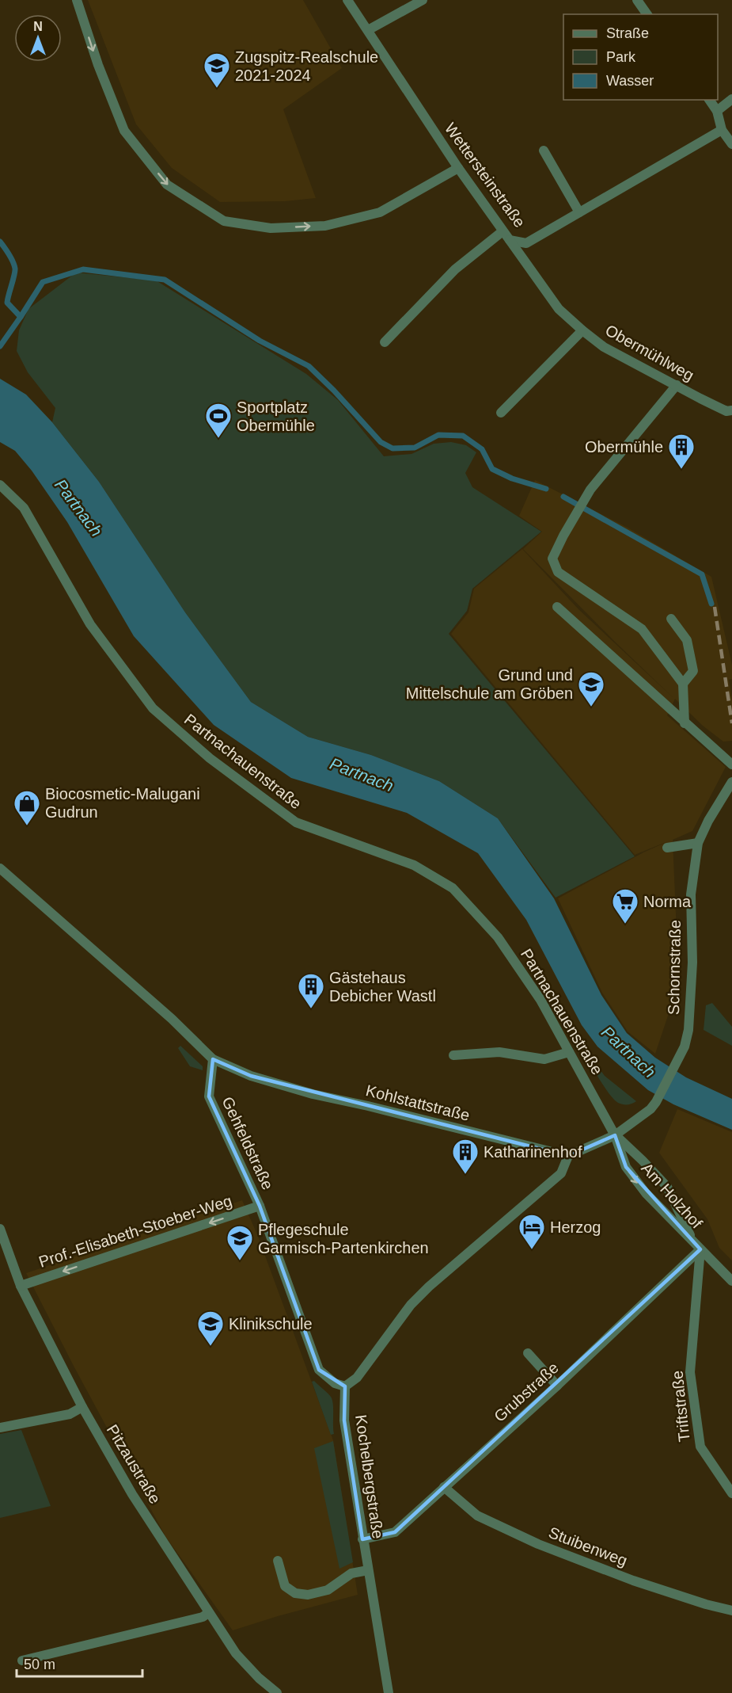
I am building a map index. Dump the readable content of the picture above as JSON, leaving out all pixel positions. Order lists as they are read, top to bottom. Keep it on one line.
{"streets":{"street":["Wettersteinstraße","Obermühlweg","Partnachauenstraße","Schornstraße","Kohlstattstraße","Gehfeldstraße","Am Holzhof","Prof.-Elisabeth-Stoeber-Weg","Grubstraße","Triftstraße","Pitzaustraße","Kochelbergstraße","Stuibenweg"]},"crossings":[["Wettersteinstraße","Obermühlweg"],["Partnachauenstraße","Schornstraße"],["Partnachauenstraße","Am Holzhof"],["Schornstraße","Am Holzhof"],["Kohlstattstraße","Gehfeldstraße"],["Gehfeldstraße","Prof.-Elisabeth-Stoeber-Weg"],["Gehfeldstraße","Kochelbergstraße"],["Am Holzhof","Grubstraße"],["Am Holzhof","Triftstraße"],["Prof.-Elisabeth-Stoeber-Weg","Pitzaustraße"],["Grubstraße","Triftstraße"],["Grubstraße","Kochelbergstraße"],["Grubstraße","Stuibenweg"]],"one_way":["Prof.-Elisabeth-Stoeber-Weg"],"water":["Partnach"],"places":{"school or university":["Zugspitz-Realschule 2021-2024","Grund und Mittelschule am Gröben","Pflegeschule Garmisch-Partenkirchen","Klinikschule"],"sports":["Sportplatz Obermühle"],"building":["Obermühle","Gästehaus Debicher Wastl","Katharinenhof"],"shop":["Biocosmetic-Malugani Gudrun"],"supermarket":["Norma"],"hotel":["Herzog"]},"legend":["Straße","Park","Wasser"],"scale_bar":"50 m","north":"top"}
